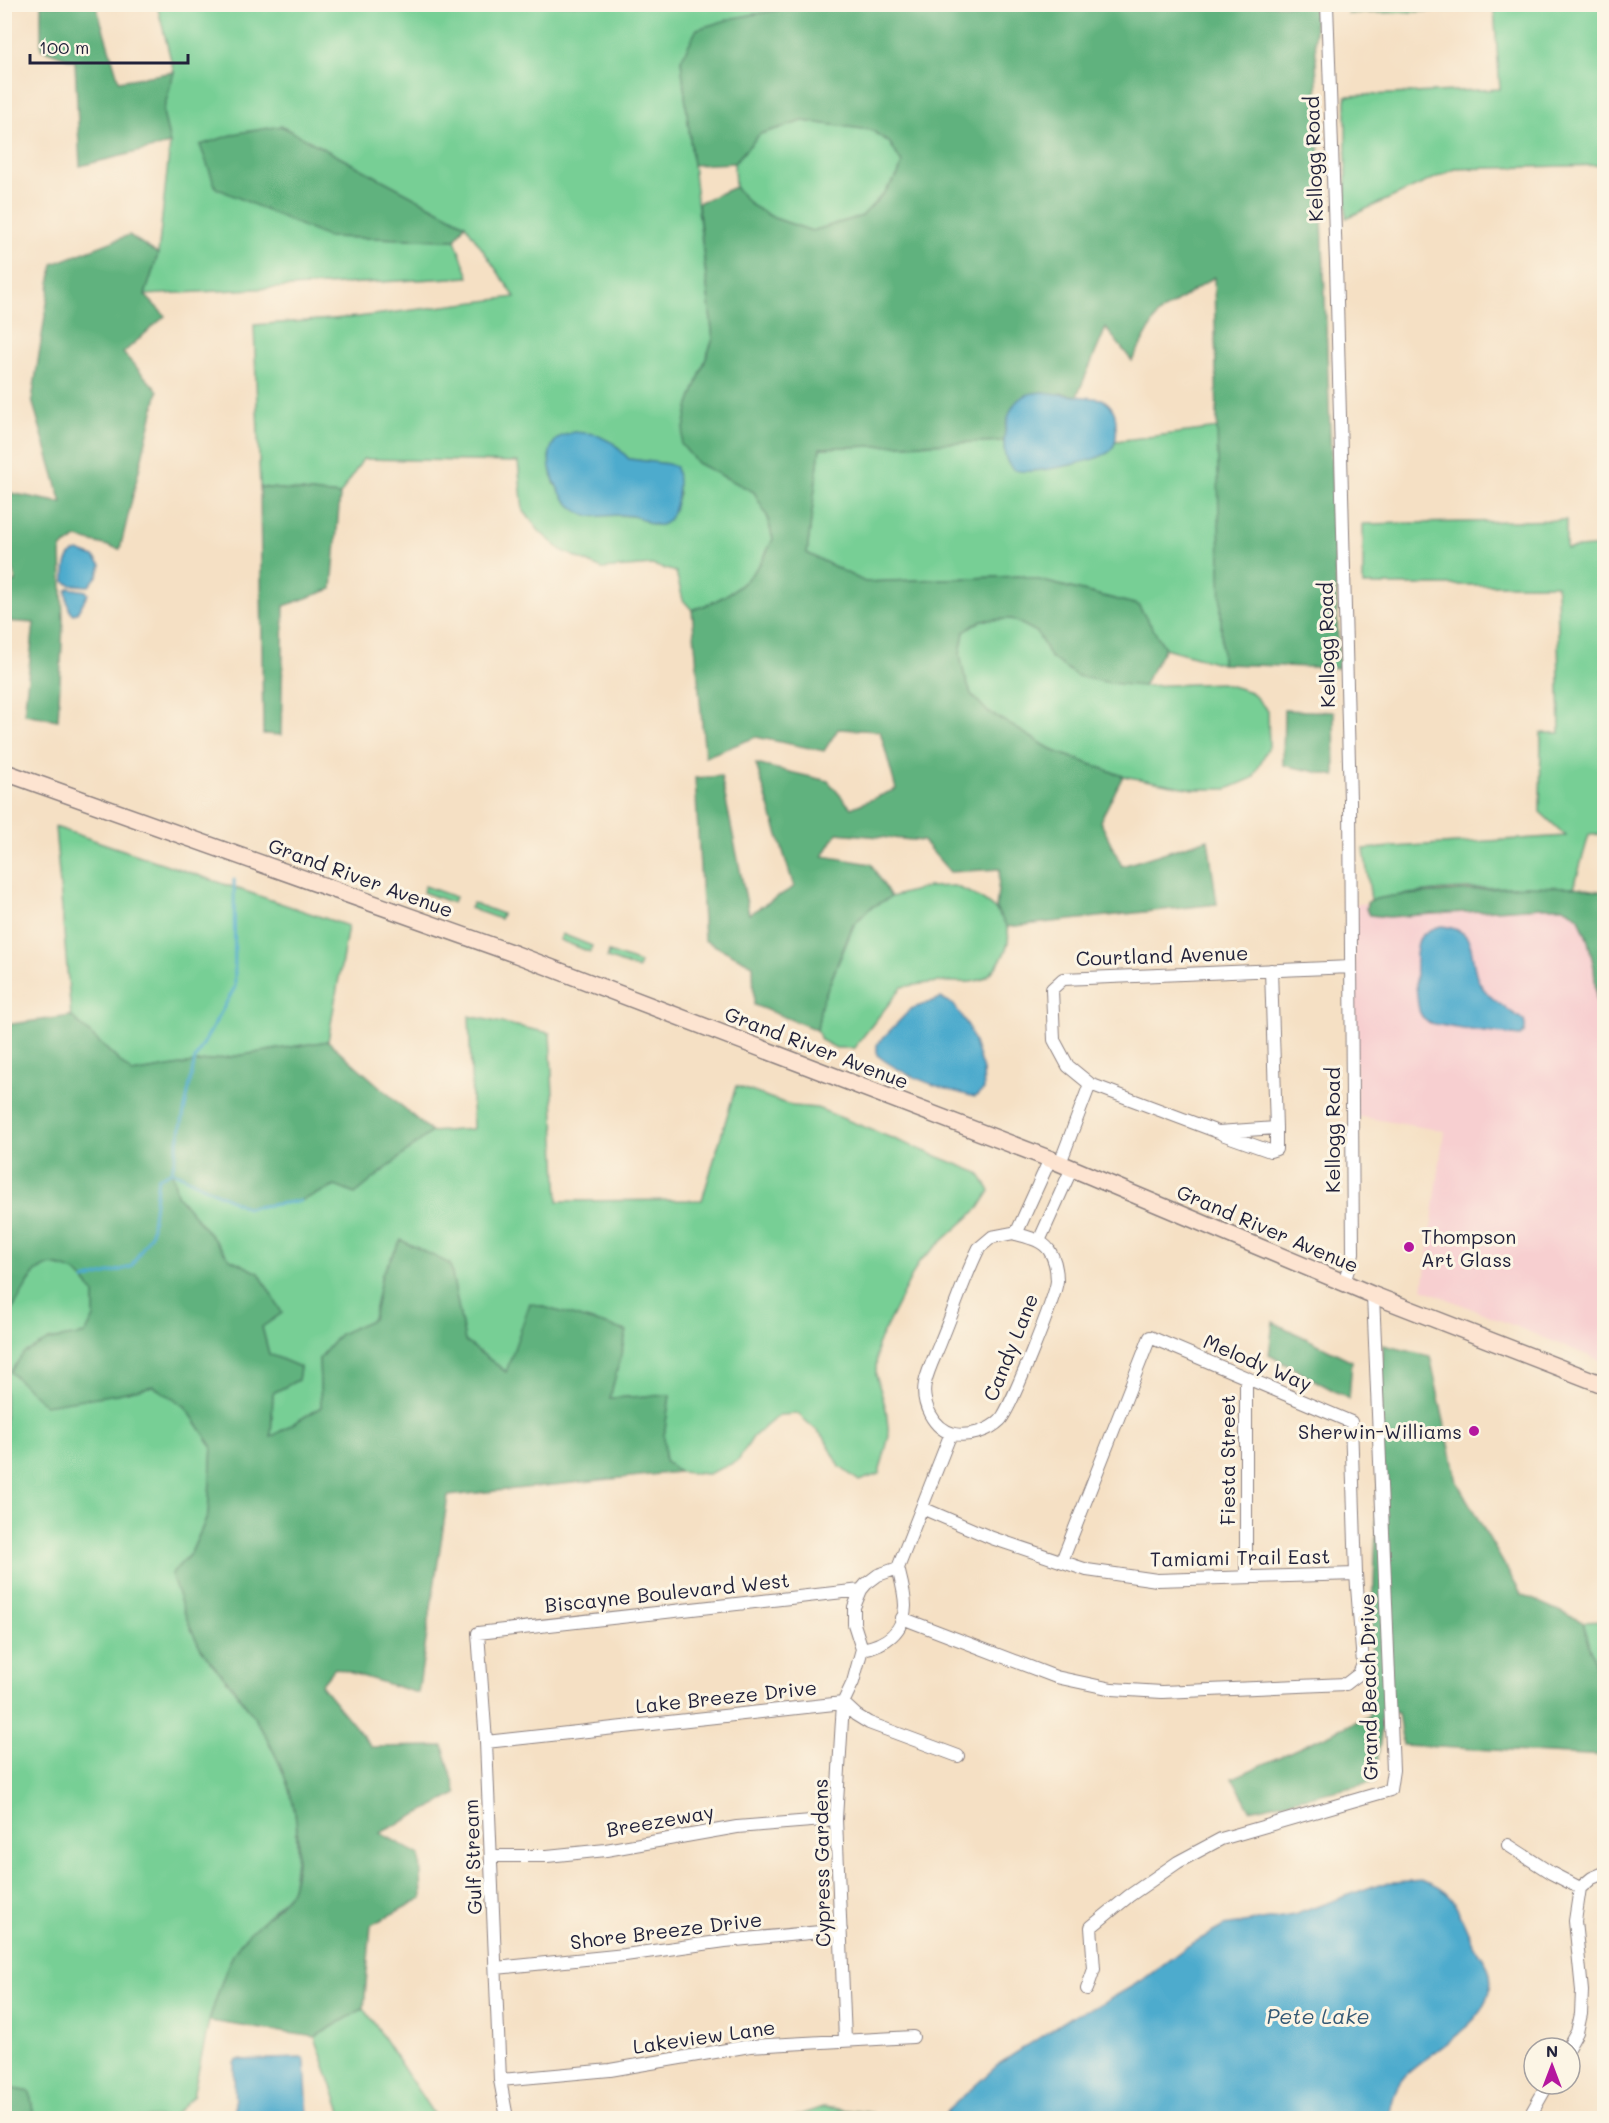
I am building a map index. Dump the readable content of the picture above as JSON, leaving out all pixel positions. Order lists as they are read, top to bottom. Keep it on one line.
{"streets":{"main road":["Grand River Avenue"],"street":["Kellogg Road","Courtland Avenue","Candy Lane","Melody Way","Fiesta Street","Tamiami Trail East","Biscayne Boulevard West","Grand Beach Drive","Lake Breeze Drive","Breezeway","Gulf Stream","Cypress Gardens","Shore Breeze Drive","Lakeview Lane"]},"crossings":[["Kellogg Road","Grand River Avenue"],["Kellogg Road","Courtland Avenue"],["Grand River Avenue","Grand Beach Drive"],["Melody Way","Fiesta Street"],["Melody Way","Tamiami Trail East"],["Fiesta Street","Tamiami Trail East"],["Biscayne Boulevard West","Gulf Stream"],["Lake Breeze Drive","Gulf Stream"],["Lake Breeze Drive","Cypress Gardens"],["Breezeway","Gulf Stream"],["Breezeway","Cypress Gardens"],["Gulf Stream","Shore Breeze Drive"],["Gulf Stream","Lakeview Lane"],["Cypress Gardens","Shore Breeze Drive"],["Cypress Gardens","Lakeview Lane"]],"water":["Pete Lake"],"places":["Thompson Art Glass","Sherwin-Williams"],"scale_bar":"100 m","north":"top"}
